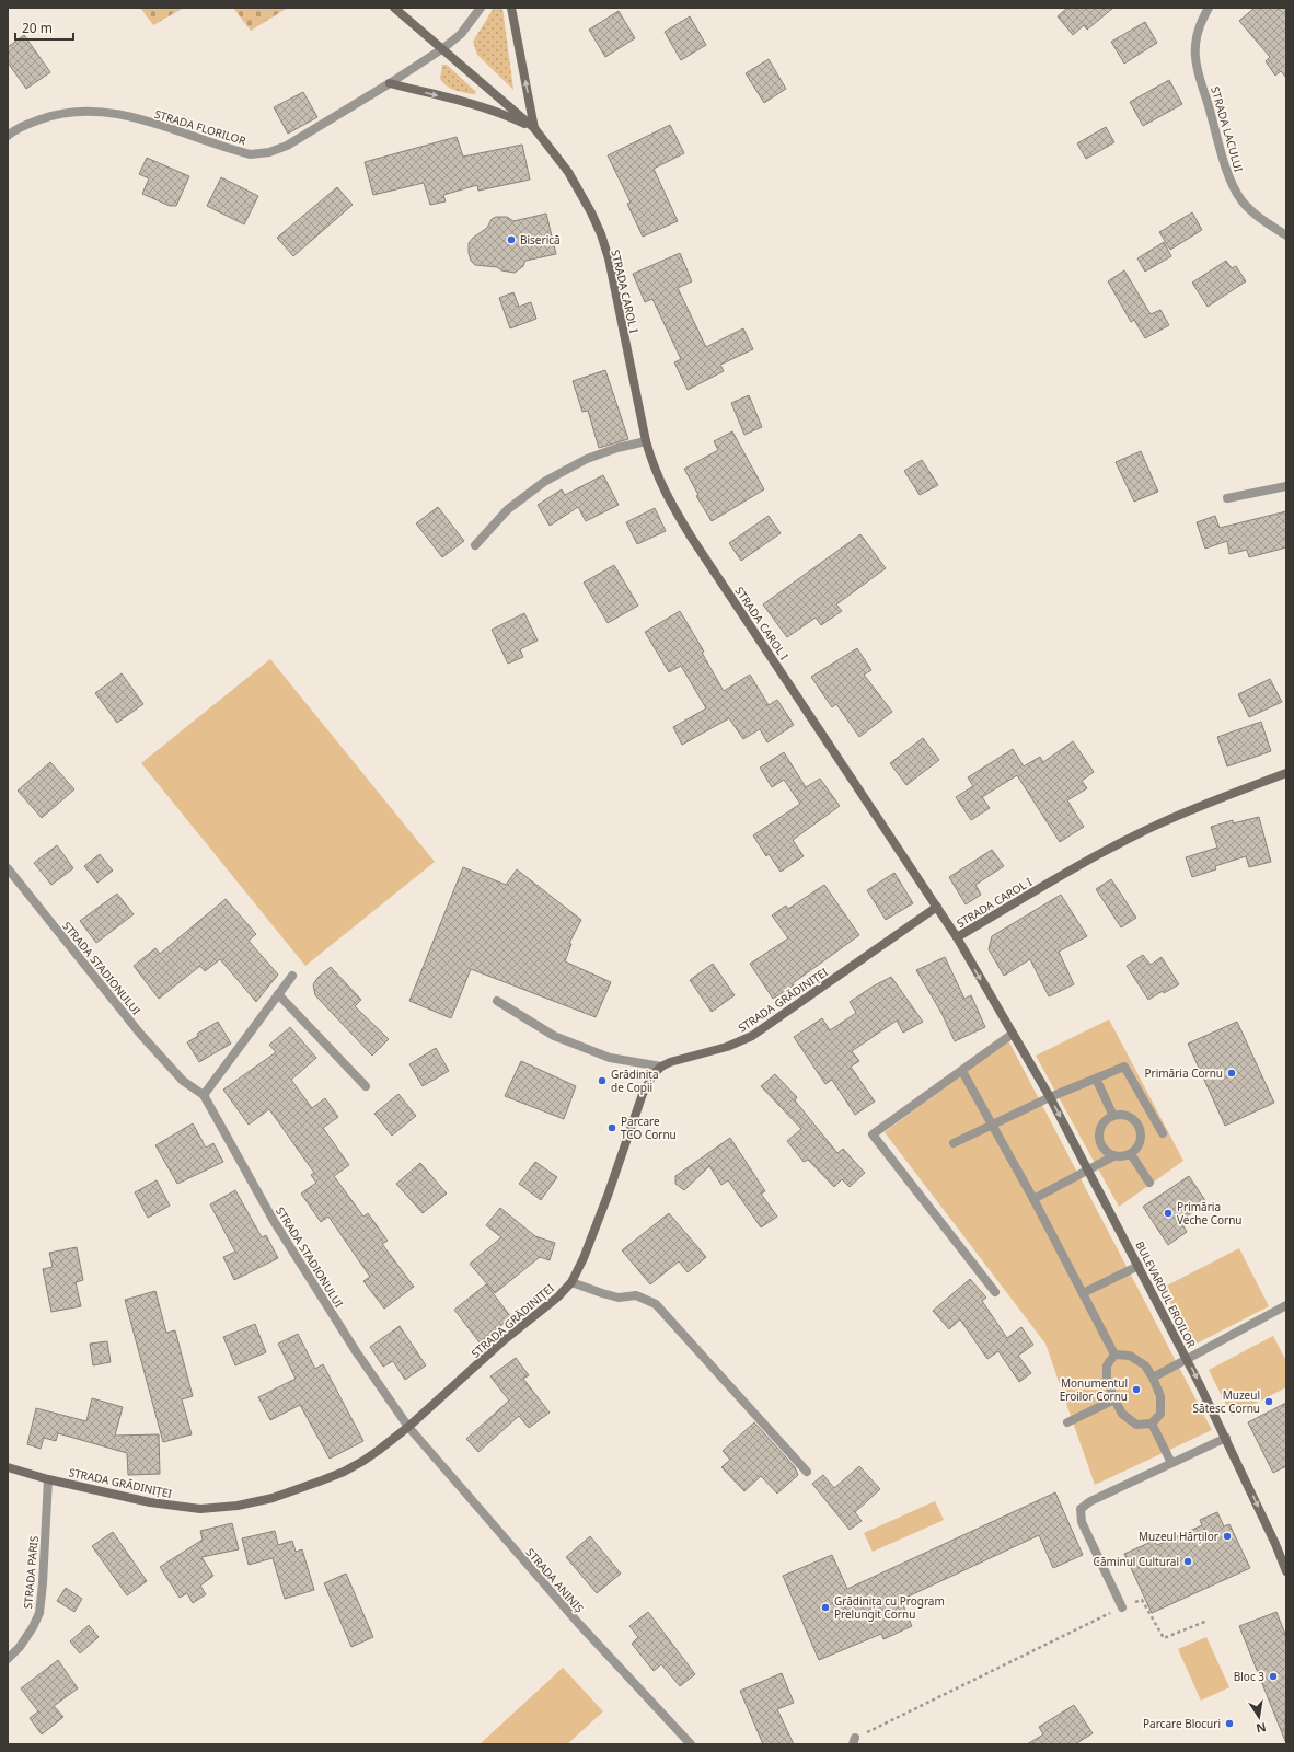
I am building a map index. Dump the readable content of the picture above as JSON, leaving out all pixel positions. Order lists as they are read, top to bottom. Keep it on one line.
{"streets":{"main road":["STRADA CAROL I","STRADA GRĂDINIȚEI","BULEVARDUL EROILOR"],"street":["STRADA FLORILOR","STRADA LACULUI","STRADA STADIONULUI","STRADA PARIS","STRADA ANINIȘ"]},"crossings":[["STRADA FLORILOR","STRADA CAROL I"],["STRADA CAROL I","STRADA GRĂDINIȚEI"],["STRADA CAROL I","BULEVARDUL EROILOR"],["STRADA STADIONULUI","STRADA GRĂDINIȚEI"],["STRADA STADIONULUI","STRADA ANINIȘ"],["STRADA GRĂDINIȚEI","STRADA PARIS"],["STRADA GRĂDINIȚEI","STRADA ANINIȘ"]],"one_way":["BULEVARDUL EROILOR"],"places":["Biserică","Primăria Cornu","Grădinița de Copii","Parcare TCO Cornu","Primăria Veche Cornu","Monumentul Eroilor Cornu","Muzeul Sătesc Cornu","Muzeul Hărților","Căminul Cultural","Grădinița cu Program Prelungit Cornu","Bloc 3","Parcare Blocuri"],"scale_bar":"20 m","north":"bottom"}
